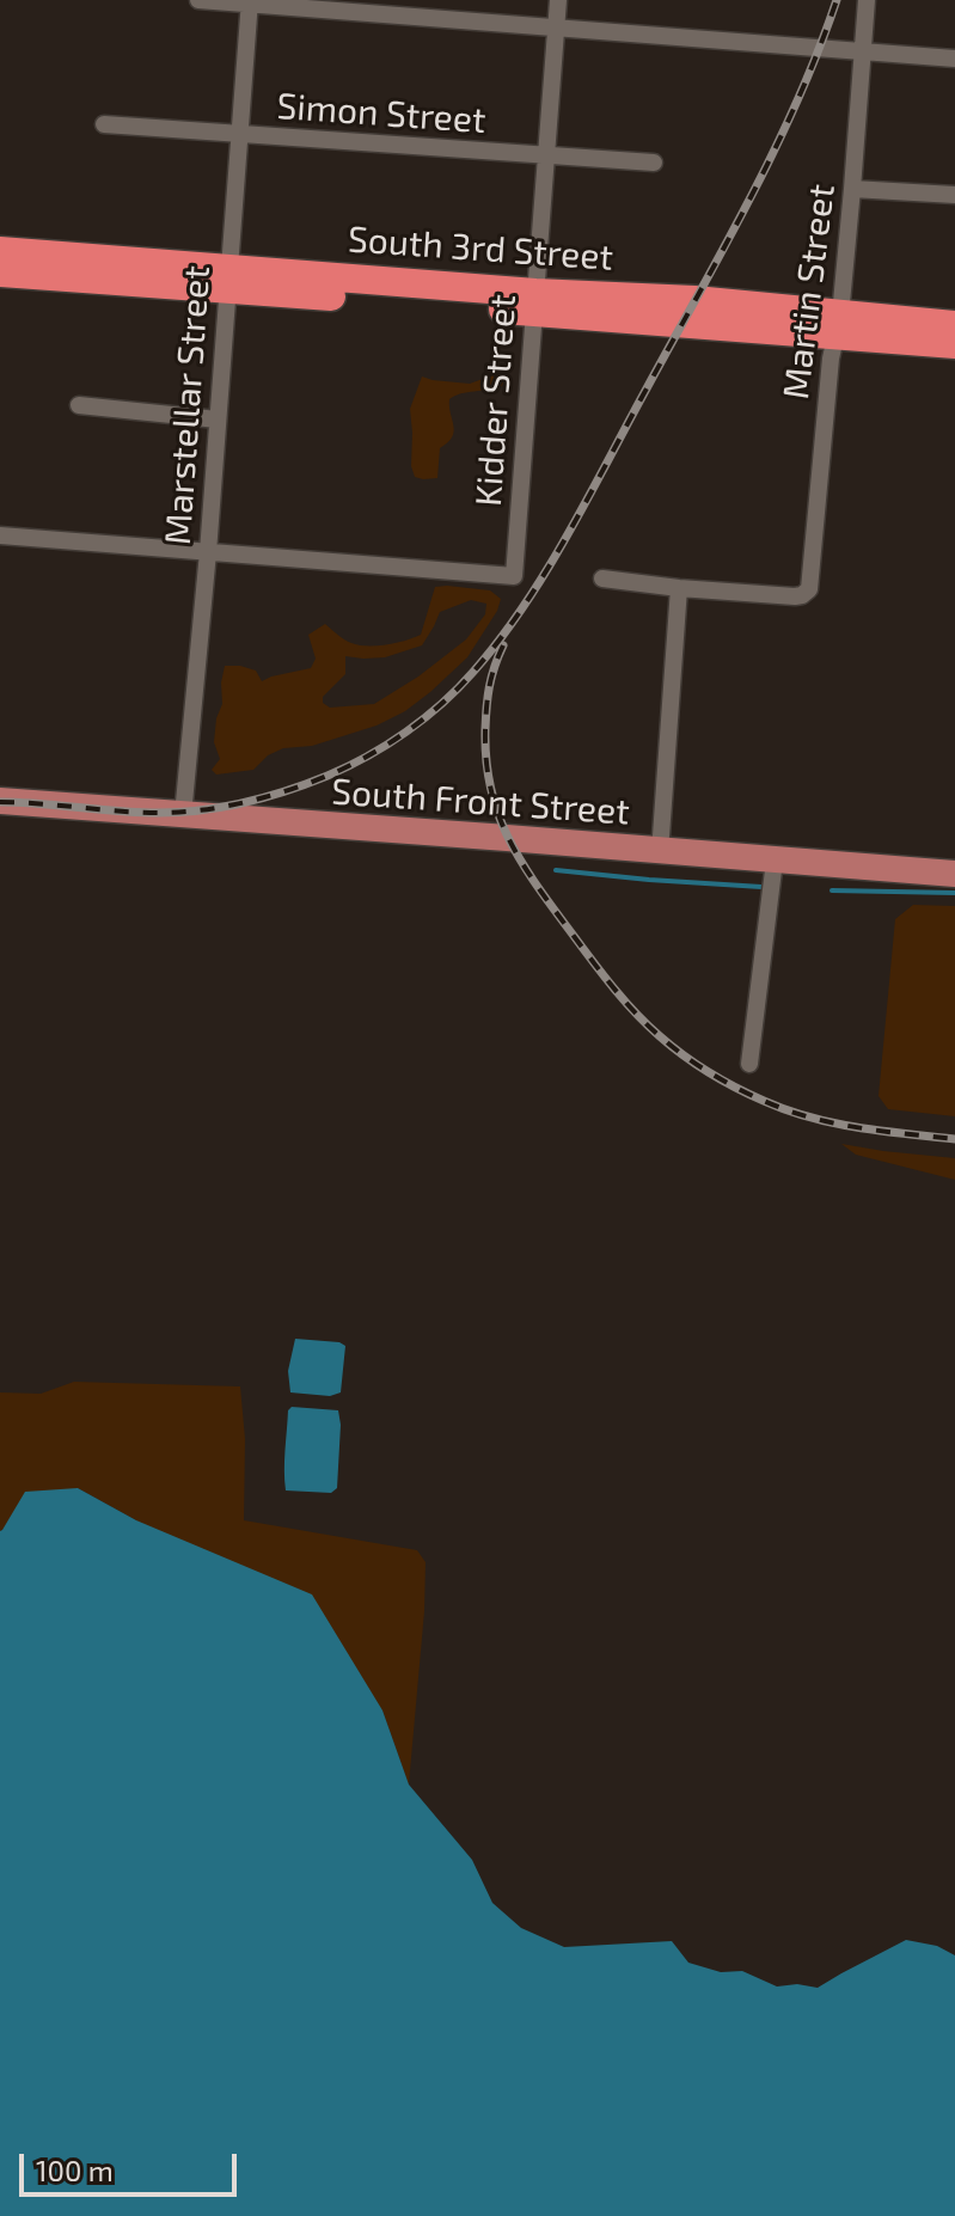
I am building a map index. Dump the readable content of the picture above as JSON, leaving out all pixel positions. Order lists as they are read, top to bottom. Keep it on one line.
{"streets":{"highway":["South 3rd Street"],"main road":["South Front Street"],"street":["Simon Street","Martin Street","Kidder Street","Marstellar Street"]},"crossings":[["Simon Street","Kidder Street"],["Simon Street","Marstellar Street"],["South 3rd Street","Martin Street"],["South 3rd Street","Kidder Street"],["South 3rd Street","Marstellar Street"],["Kidder Street","Marstellar Street"],["Marstellar Street","South Front Street"]],"scale_bar":"100 m"}
